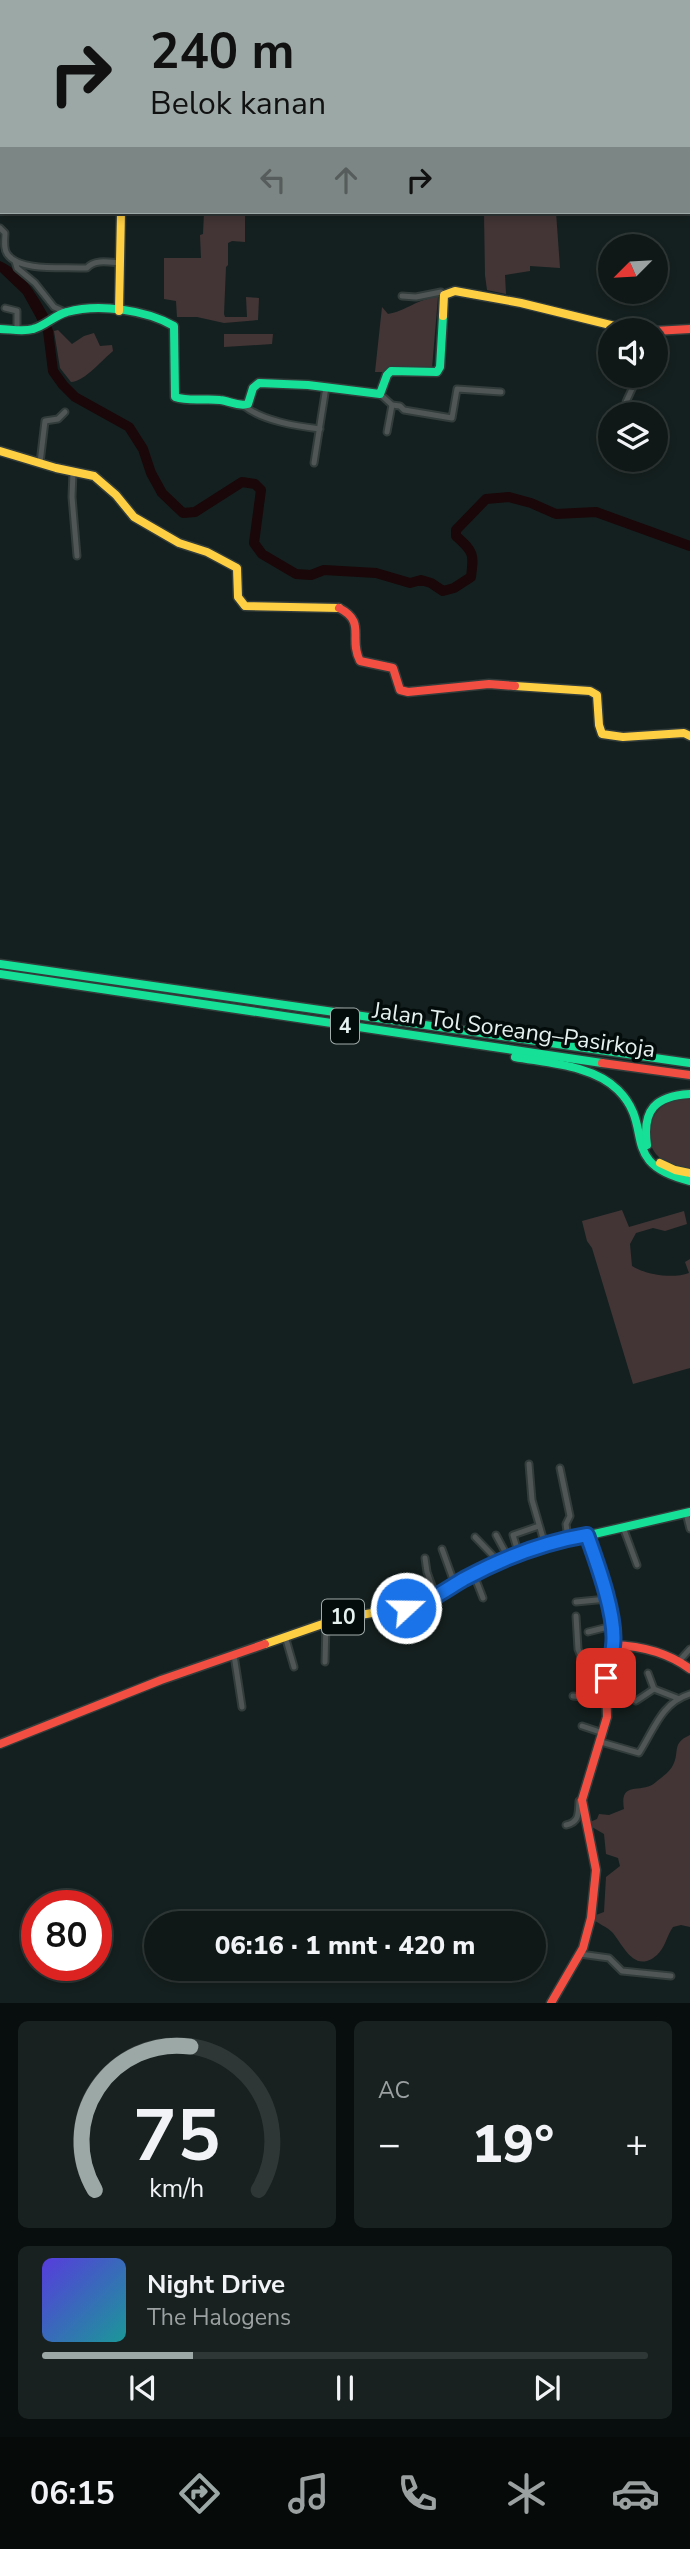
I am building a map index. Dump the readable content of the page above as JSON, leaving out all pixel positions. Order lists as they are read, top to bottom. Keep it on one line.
{"streets":{"main road":["4","Jalan Tol Soreang–Pasirkoja","10"]},"north":"bottom left","page":{"turn":["240 m","Belok kanan"],"limit":"80","trip":"06:16 · 1 mnt · 420 m","tile":"AC","heat":["−","19°","+"],"song":["Night Drive","The Halogens"],"tabs":"06:15","gauge":["75","km/h"]}}
